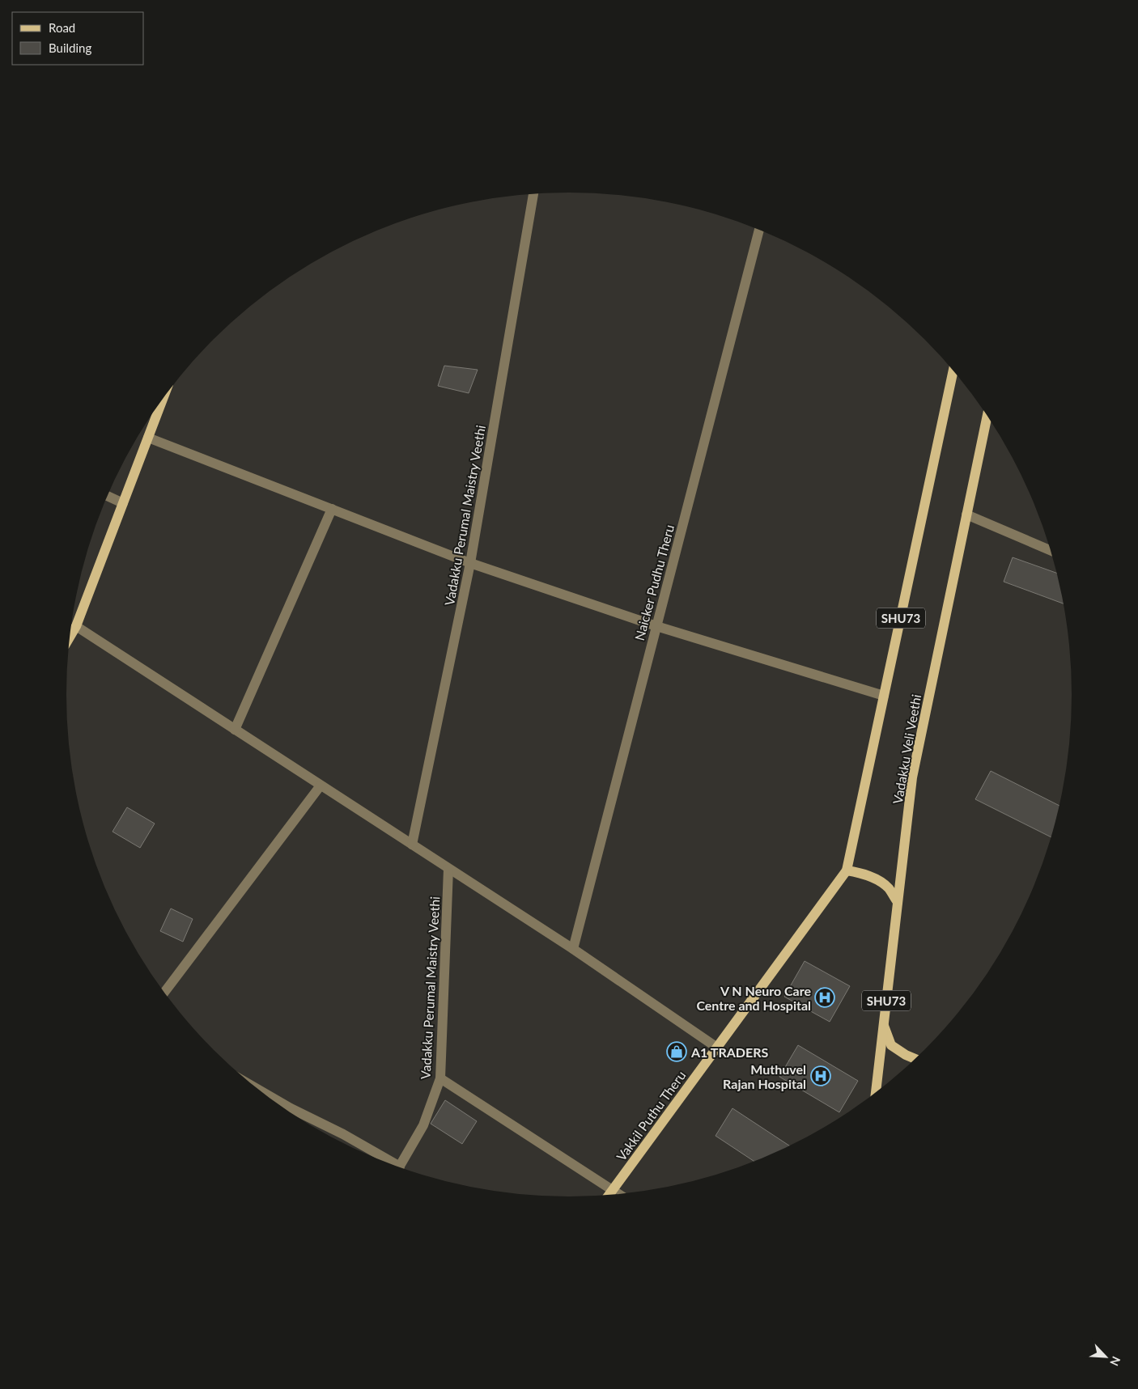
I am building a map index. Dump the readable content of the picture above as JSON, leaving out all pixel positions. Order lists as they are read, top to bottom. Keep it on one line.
{"streets":{"main road":["SHU73","Vadakku Veli Veethi","Vakkil Puthu Theru"],"street":["Vadakku Perumal Maistry Veethi","Naicker Pudhu Theru"]},"crossings":[["SHU73","Vakkil Puthu Theru"]],"places":{"hospital":["V N Neuro Care Centre and Hospital","Muthuvel Rajan Hospital"],"shop":["A1 TRADERS"]},"legend":["Road","Building"],"north":"bottom right"}
